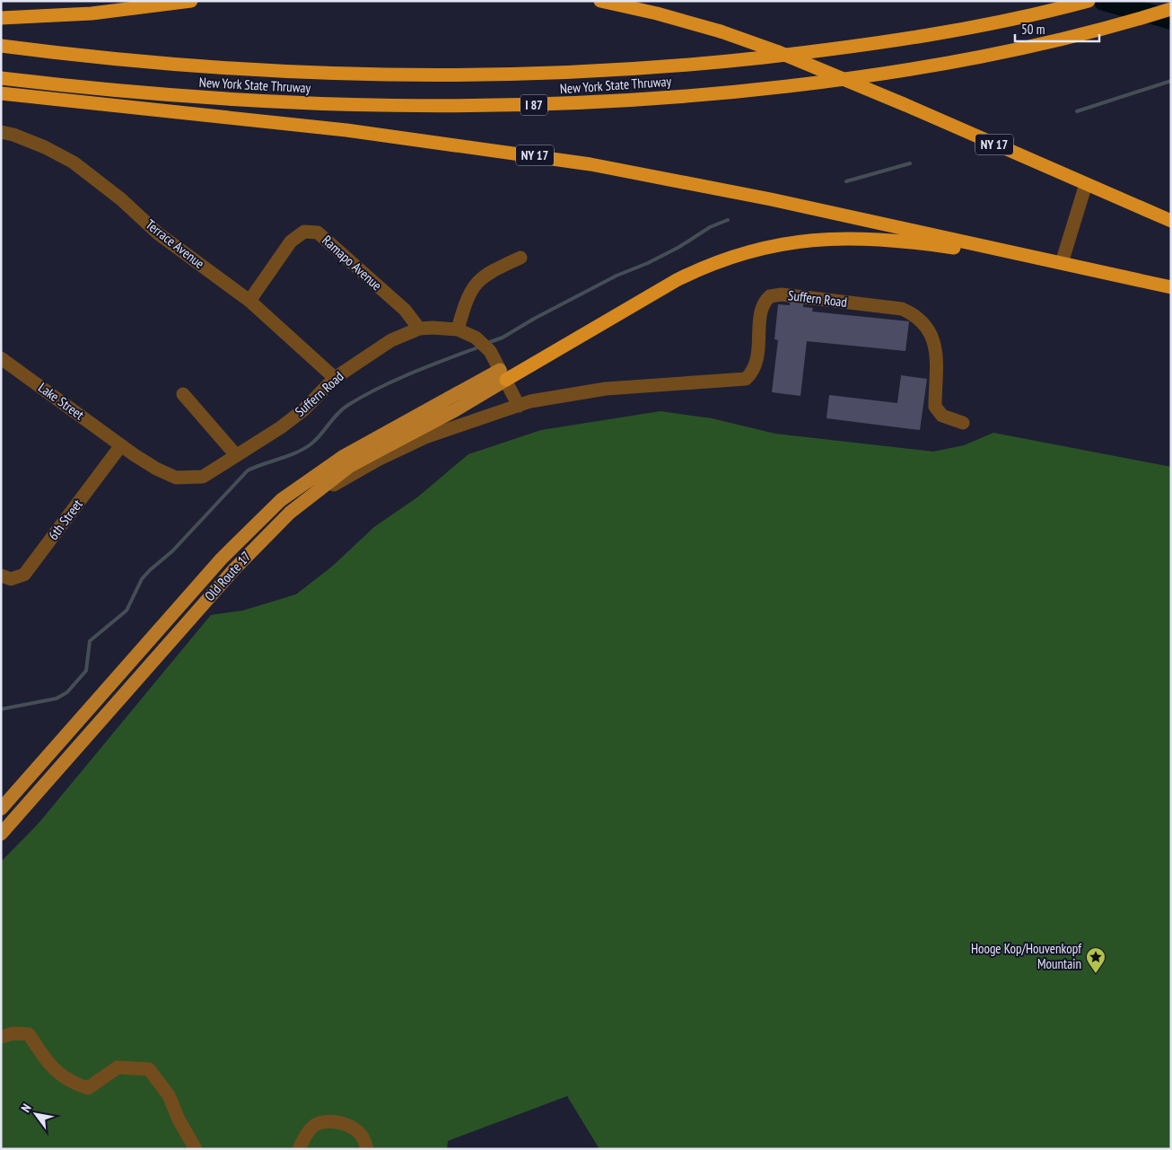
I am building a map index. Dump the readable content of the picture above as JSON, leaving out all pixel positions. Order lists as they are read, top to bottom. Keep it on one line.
{"streets":{"highway":["New York State Thruway","I 87","NY 17"],"main road":["Old Route 17"],"street":["Terrace Avenue","Ramapo Avenue","Suffern Road","Lake Street","6th Street"]},"crossings":[["Terrace Avenue","Ramapo Avenue"],["Terrace Avenue","Suffern Road"],["Ramapo Avenue","Suffern Road"],["Suffern Road","Lake Street"],["Suffern Road","6th Street"],["Suffern Road","Old Route 17"],["Lake Street","6th Street"]],"places":{"place":["Hooge Kop/Houvenkopf Mountain"]},"scale_bar":"50 m","north":"top left"}
